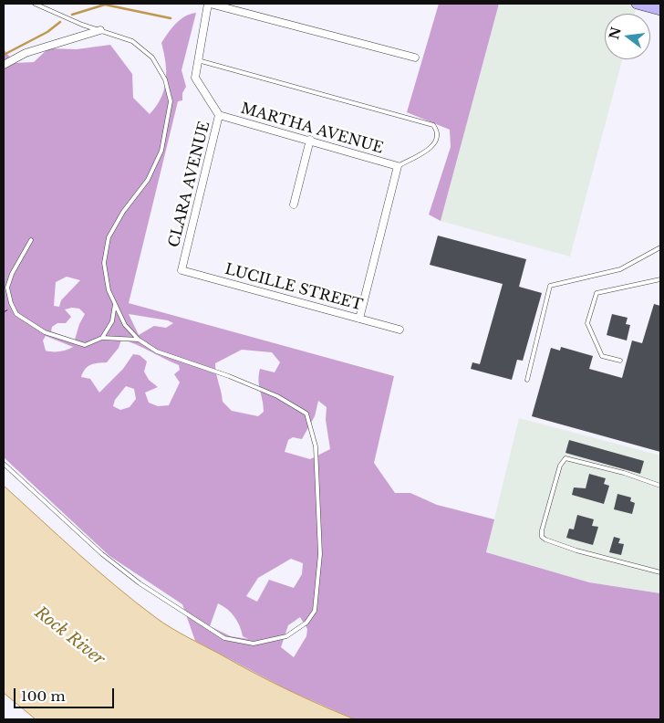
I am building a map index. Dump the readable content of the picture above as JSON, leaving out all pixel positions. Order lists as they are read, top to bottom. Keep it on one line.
{"streets":{"street":["MARTHA AVENUE","CLARA AVENUE","LUCILLE STREET"]},"crossings":[["MARTHA AVENUE","CLARA AVENUE"],["CLARA AVENUE","LUCILLE STREET"]],"water":["Rock River"],"scale_bar":"100 m","north":"left"}
